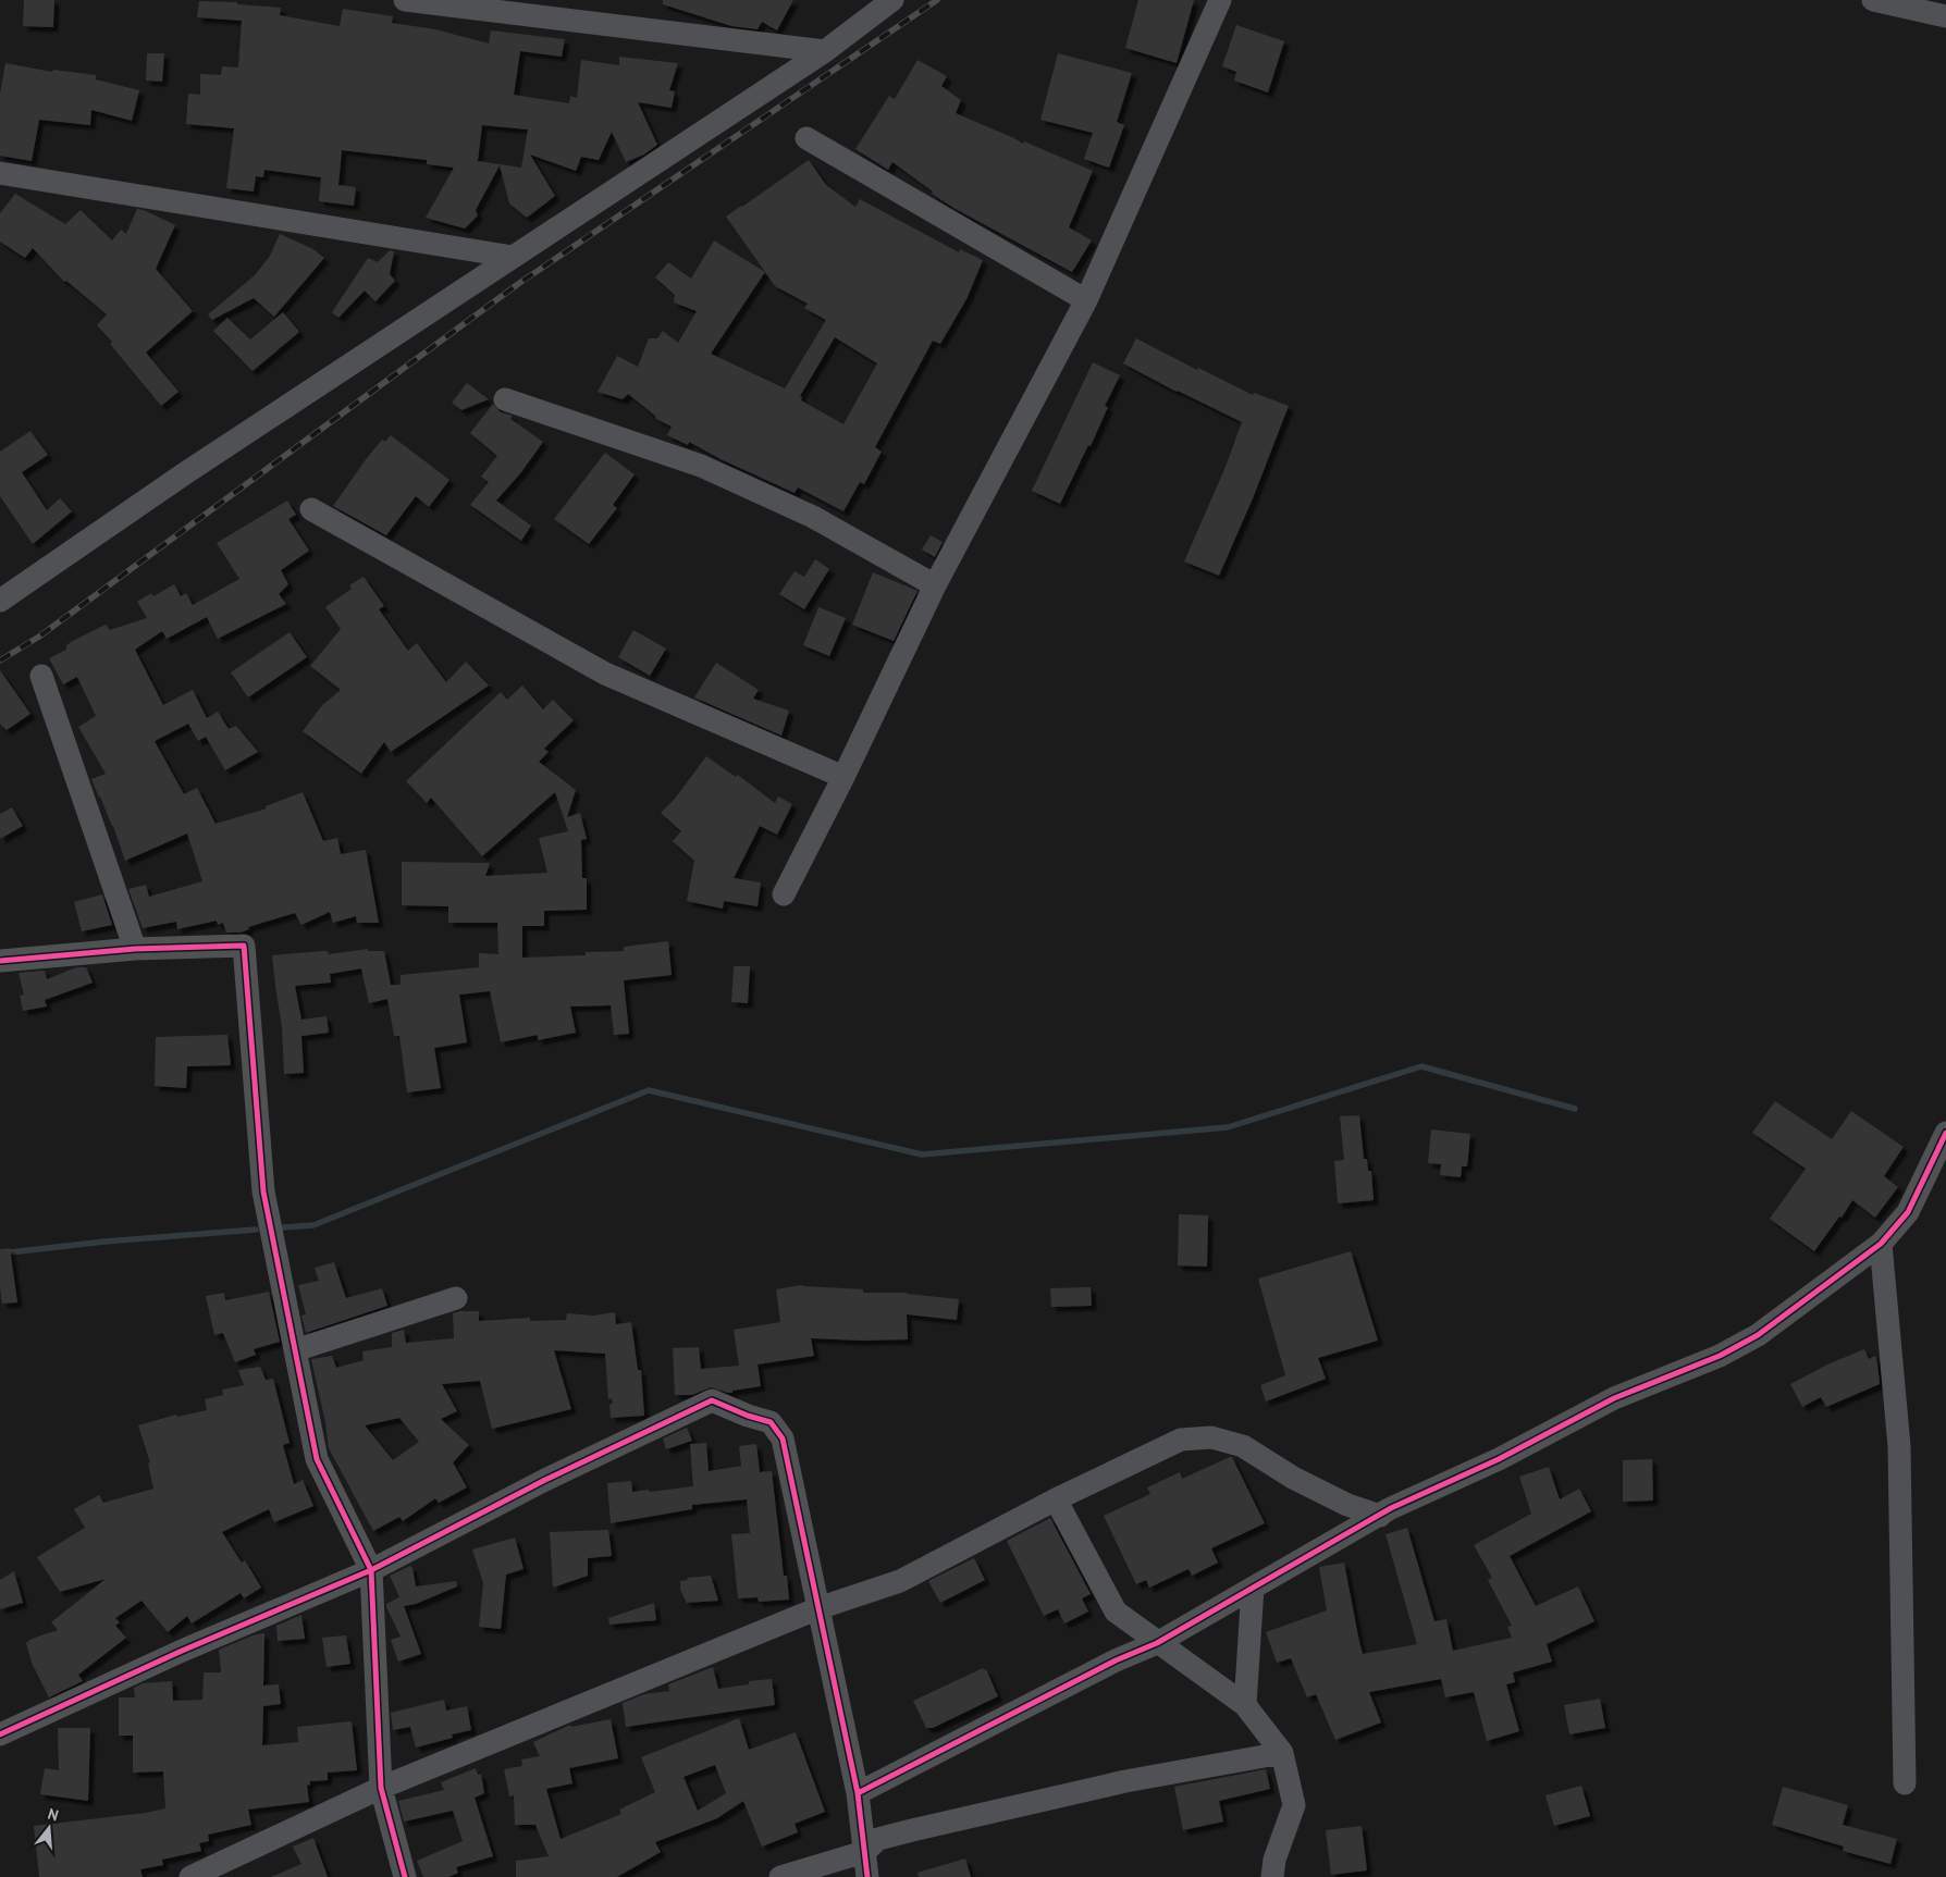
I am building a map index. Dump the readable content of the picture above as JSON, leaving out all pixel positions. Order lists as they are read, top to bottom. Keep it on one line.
{"north":"top"}
